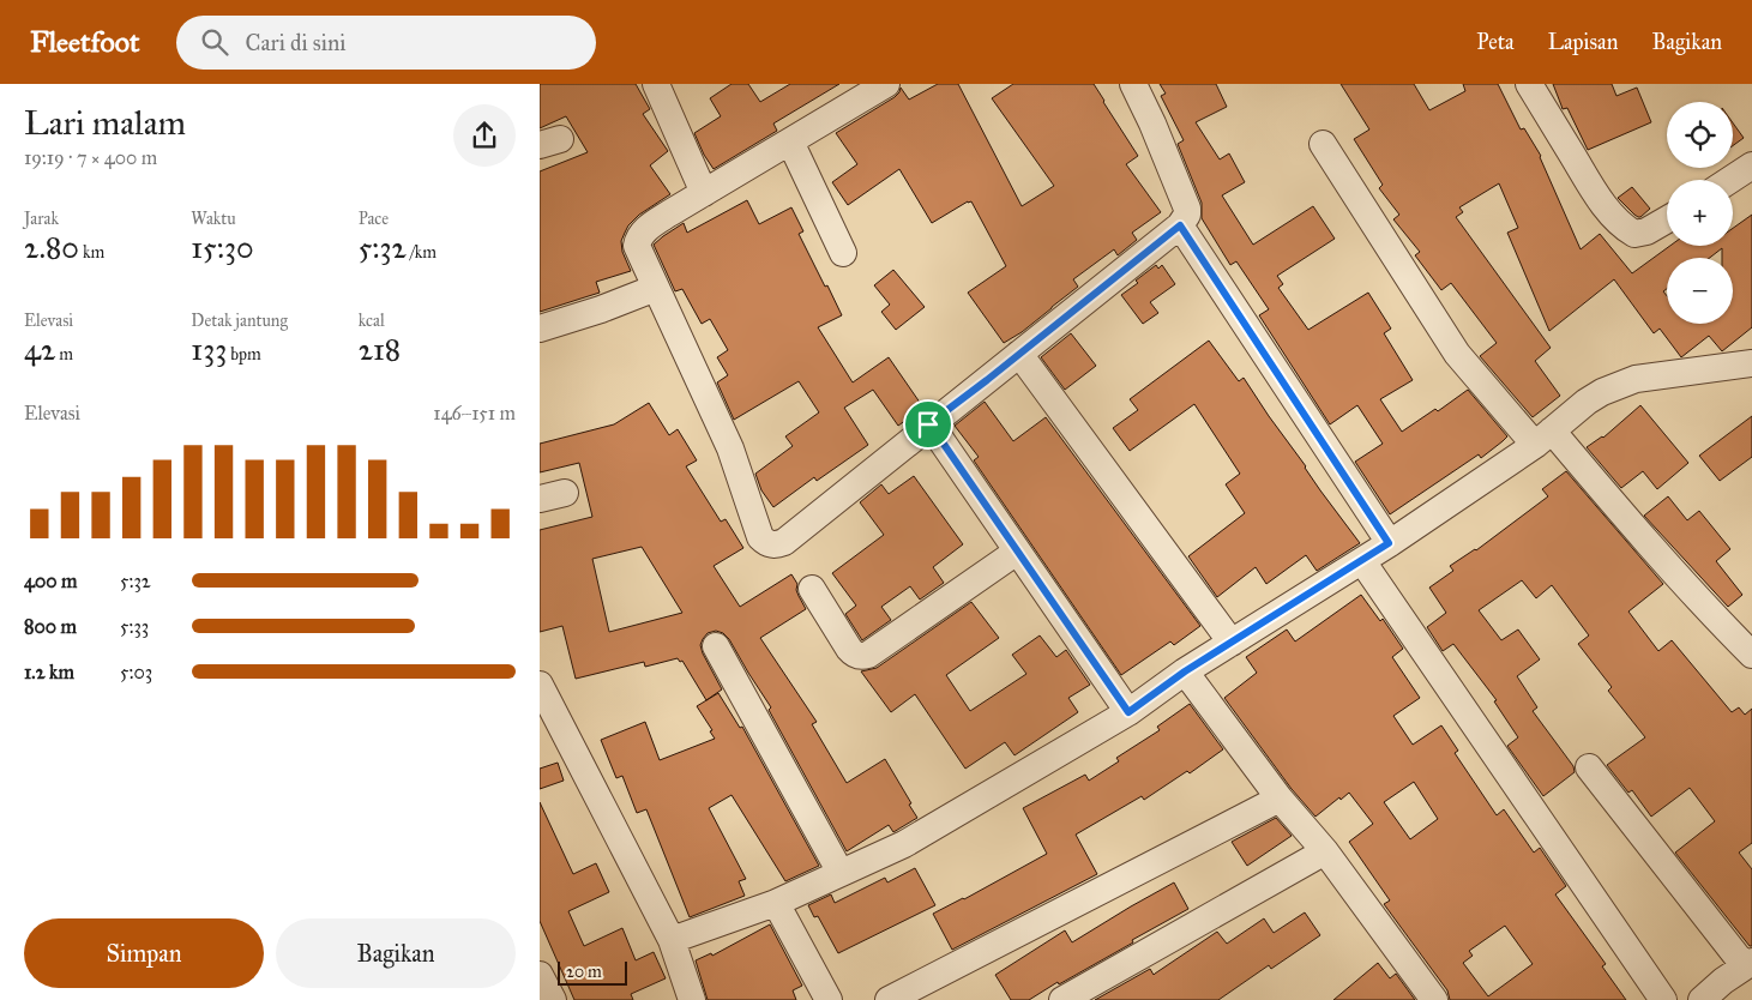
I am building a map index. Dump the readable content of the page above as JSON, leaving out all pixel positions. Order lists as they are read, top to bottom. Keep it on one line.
{"scale_bar":"20 m","page":{"header":"Fleetfoot","search":"Cari di sini","nav":["Peta","Lapisan","Bagikan"],"heading":["Lari malam","19:19 · 7 × 400 m"],"map_buttons":["+","−"],"stats":[["Jarak","2.80 km"],["Waktu","15:30"],["Pace","5:32 /km"],["Elevasi","42 m"],["Detak jantung","133 bpm"],["kcal","218"]],"chart":["Elevasi","146–151 m"],"list":[{"name":"400 m","note":"5:32"},{"name":"800 m","note":"5:33"},{"name":"1.2 km","note":"5:03"}],"buttons":["Simpan","Bagikan"],"scale":"20 m"}}
